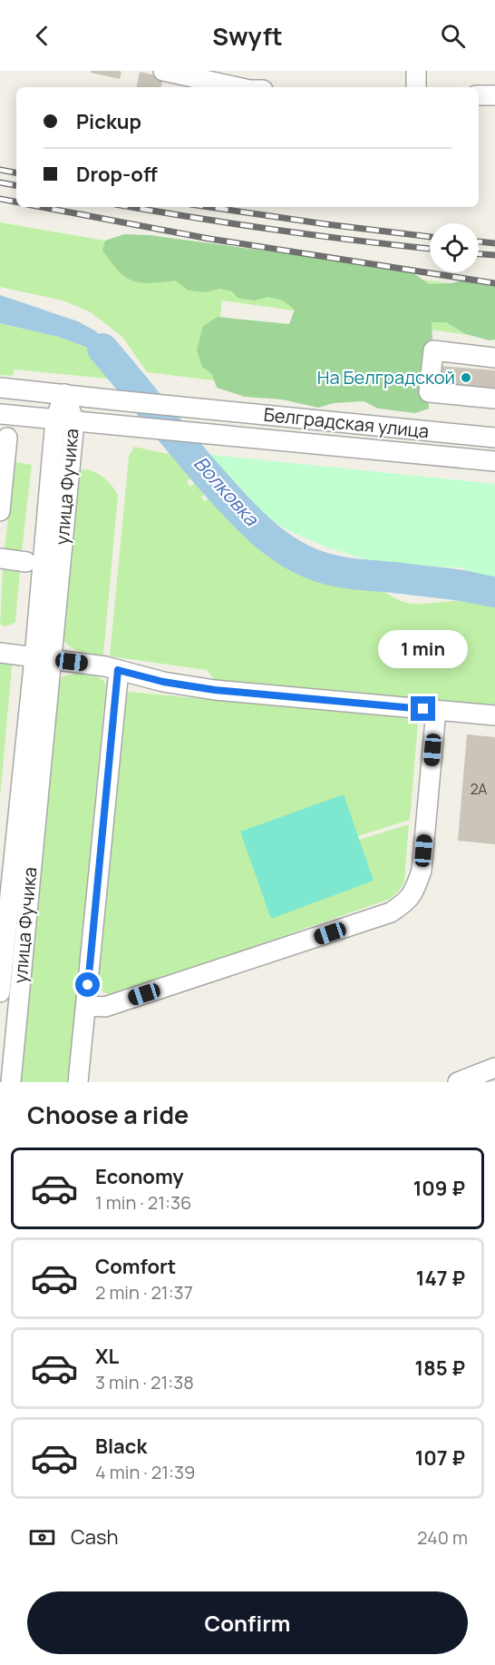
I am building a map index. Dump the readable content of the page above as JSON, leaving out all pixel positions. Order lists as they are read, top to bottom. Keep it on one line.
{"streets":{"street":["Белградская улица","улица Фучика"]},"crossings":[["Белградская улица","улица Фучика"]],"water":["Волковка"],"places":["На Белградской"],"house_numbers":["2А"],"page":{"header":"Swyft","banner":["Pickup","Drop-off"],"bubble":"1 min","heading":"Choose a ride","list":[{"name":"Economy","note":"1 min · 21:36","value":"109 ₽"},{"name":"Comfort","note":"2 min · 21:37","value":"147 ₽"},{"name":"XL","note":"3 min · 21:38","value":"185 ₽"},{"name":"Black","note":"4 min · 21:39","value":"107 ₽"}],"pay":["Cash","240 m"],"buttons":"Confirm"}}
